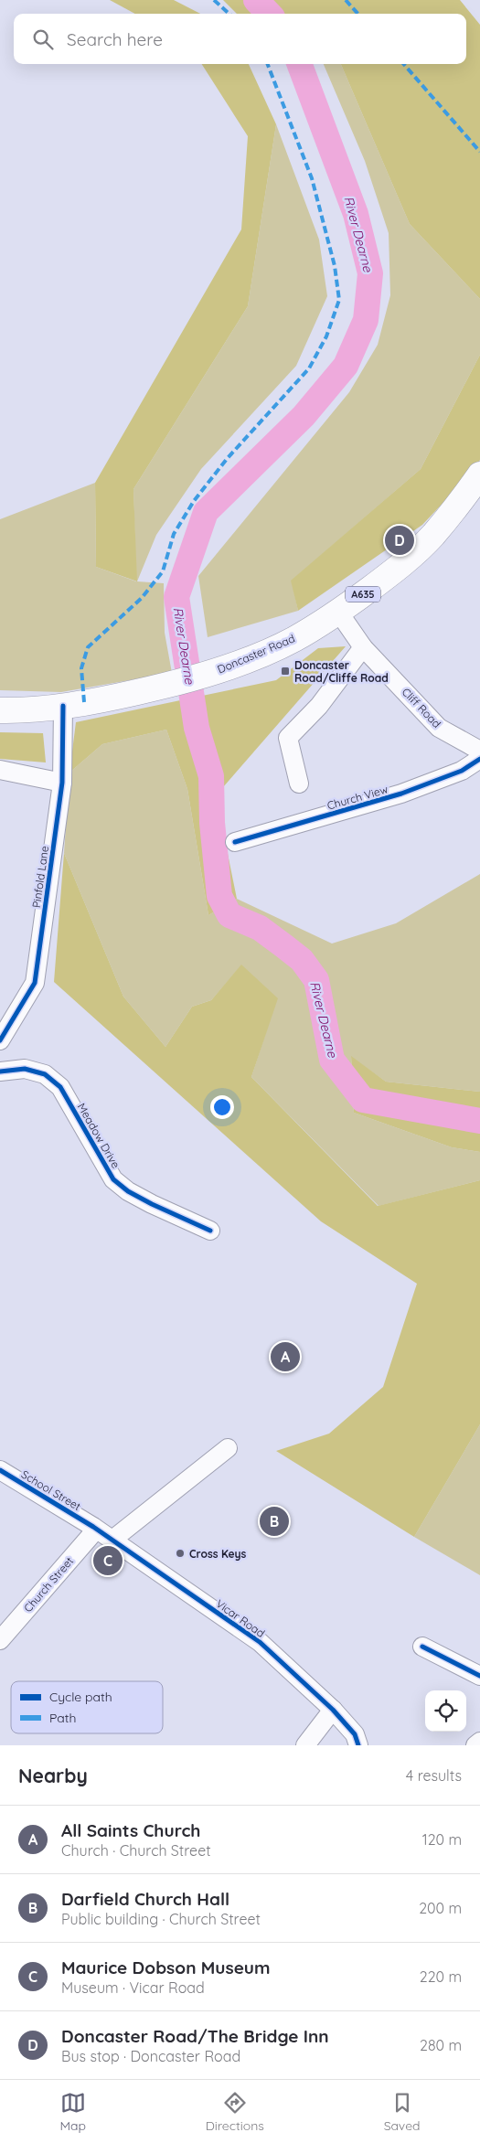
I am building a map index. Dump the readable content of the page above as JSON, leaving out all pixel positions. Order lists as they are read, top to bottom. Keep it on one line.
{"streets":{"highway":["A635","Doncaster Road"],"street":["Cliff Road","Church View","Pinfold Lane","Meadow Drive","School Street","Church Street","Vicar Road"]},"crossings":[["Doncaster Road","Cliff Road"],["Doncaster Road","Pinfold Lane"],["School Street","Church Street"],["School Street","Vicar Road"],["Church Street","Vicar Road"]],"water":["River Dearne"],"places":{"transit":["Doncaster Road/Cliffe Road"],"other":["Cross Keys"]},"legend":["Cycle path","Path"],"page":{"search":"Search here","pins":["D","A","B","C"],"heading":["Nearby","4 results"],"list":[{"mark":"A","name":"All Saints Church","note":"Church · Church Street","value":"120 m"},{"mark":"B","name":"Darfield Church Hall","note":"Public building · Church Street","value":"200 m"},{"mark":"C","name":"Maurice Dobson Museum","note":"Museum · Vicar Road","value":"220 m"},{"mark":"D","name":"Doncaster Road/The Bridge Inn","note":"Bus stop · Doncaster Road","value":"280 m"}],"nav":["Map","Directions","Saved"]}}
